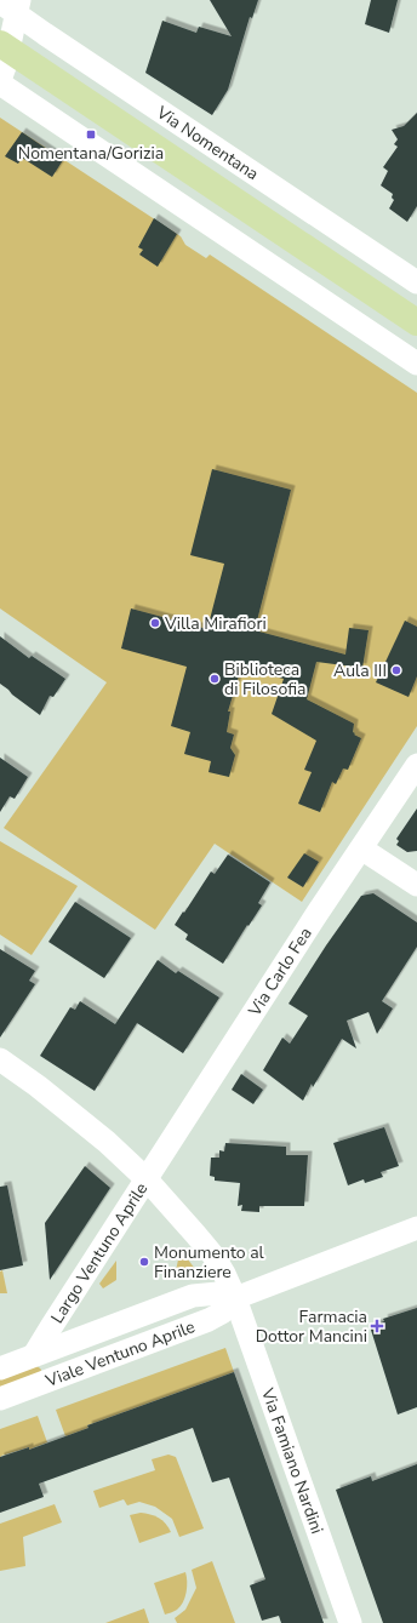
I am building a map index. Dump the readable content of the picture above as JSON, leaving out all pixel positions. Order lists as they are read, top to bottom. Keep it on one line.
{"streets":{"main road":["Via Nomentana"],"street":["Via Carlo Fea","Largo Ventuno Aprile","Viale Ventuno Aprile","Via Famiano Nardini"]},"crossings":[["Via Carlo Fea","Largo Ventuno Aprile"],["Largo Ventuno Aprile","Viale Ventuno Aprile"],["Largo Ventuno Aprile","Via Famiano Nardini"],["Viale Ventuno Aprile","Via Famiano Nardini"]],"places":{"transit":["Nomentana/Gorizia"],"other":["Villa Mirafiori","Aula III","Biblioteca di Filosofia","Monumento al Finanziere"],"health":["Farmacia Dottor Mancini"]}}
